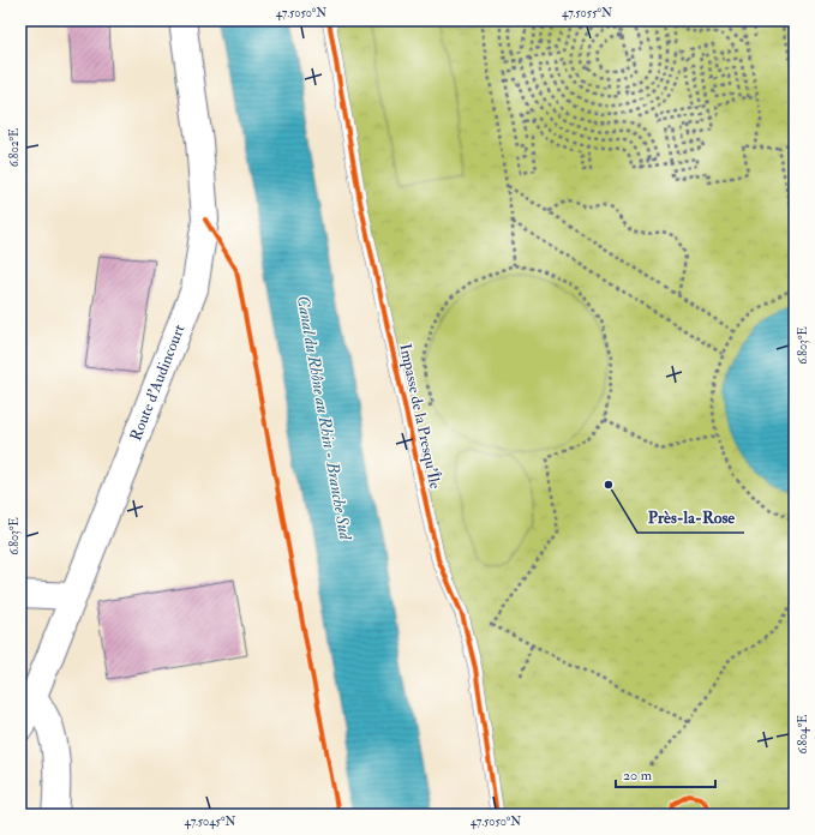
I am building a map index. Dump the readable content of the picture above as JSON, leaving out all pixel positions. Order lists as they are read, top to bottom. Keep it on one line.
{"streets":{"main road":["Route d'Audincourt"],"lane":["Impasse de la Presqu'Île"]},"water":["Canal du Rhône au Rhin - Branche Sud"],"places":["Près-la-Rose"],"scale_bar":"20 m","coordinates":["47.5050°N","47.5055°N","6.802°E","6.803°E","6.804°E","47.5045°N"]}
